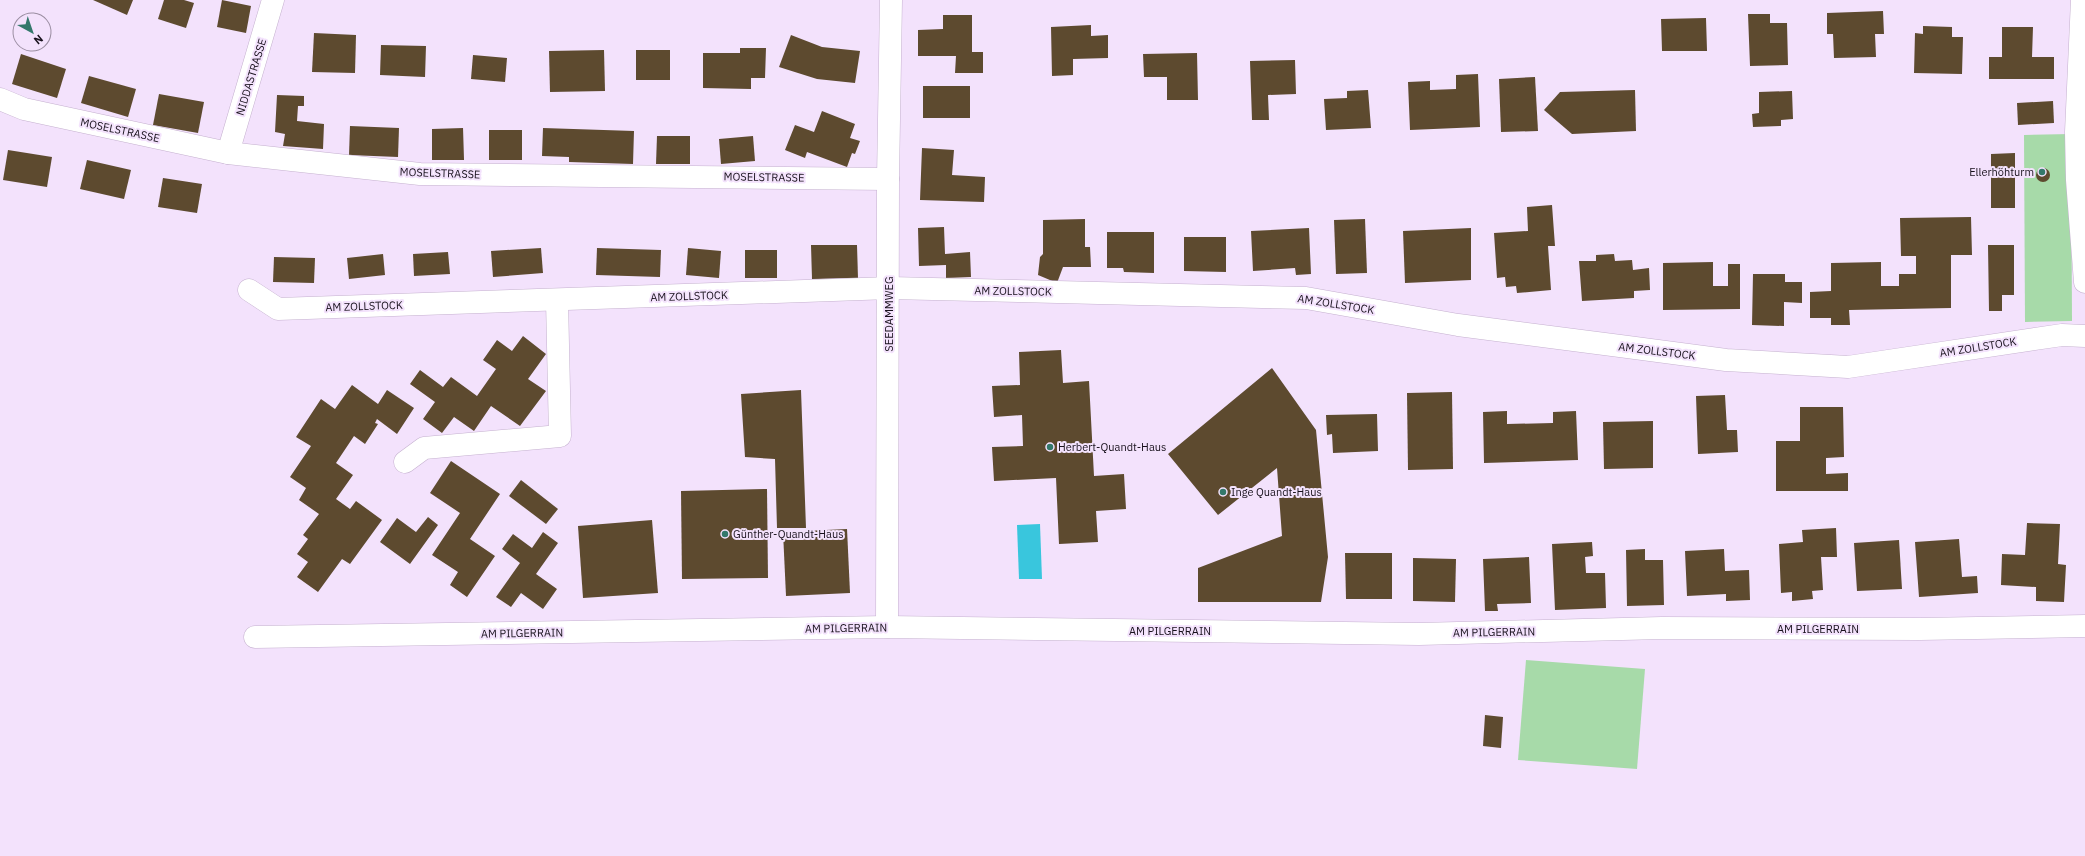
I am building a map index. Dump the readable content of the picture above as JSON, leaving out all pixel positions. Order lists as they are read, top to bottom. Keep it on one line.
{"streets":{"street":["NIDDASTRASSE","MOSELSTRASSE","AM ZOLLSTOCK","SEEDAMMWEG","AM PILGERRAIN"]},"crossings":[["NIDDASTRASSE","MOSELSTRASSE"],["MOSELSTRASSE","SEEDAMMWEG"],["AM ZOLLSTOCK","SEEDAMMWEG"],["SEEDAMMWEG","AM PILGERRAIN"]],"places":["Ellerhöhturm","Herbert-Quandt-Haus","Inge Quandt-Haus","Günther-Quandt-Haus"],"north":"bottom right"}
